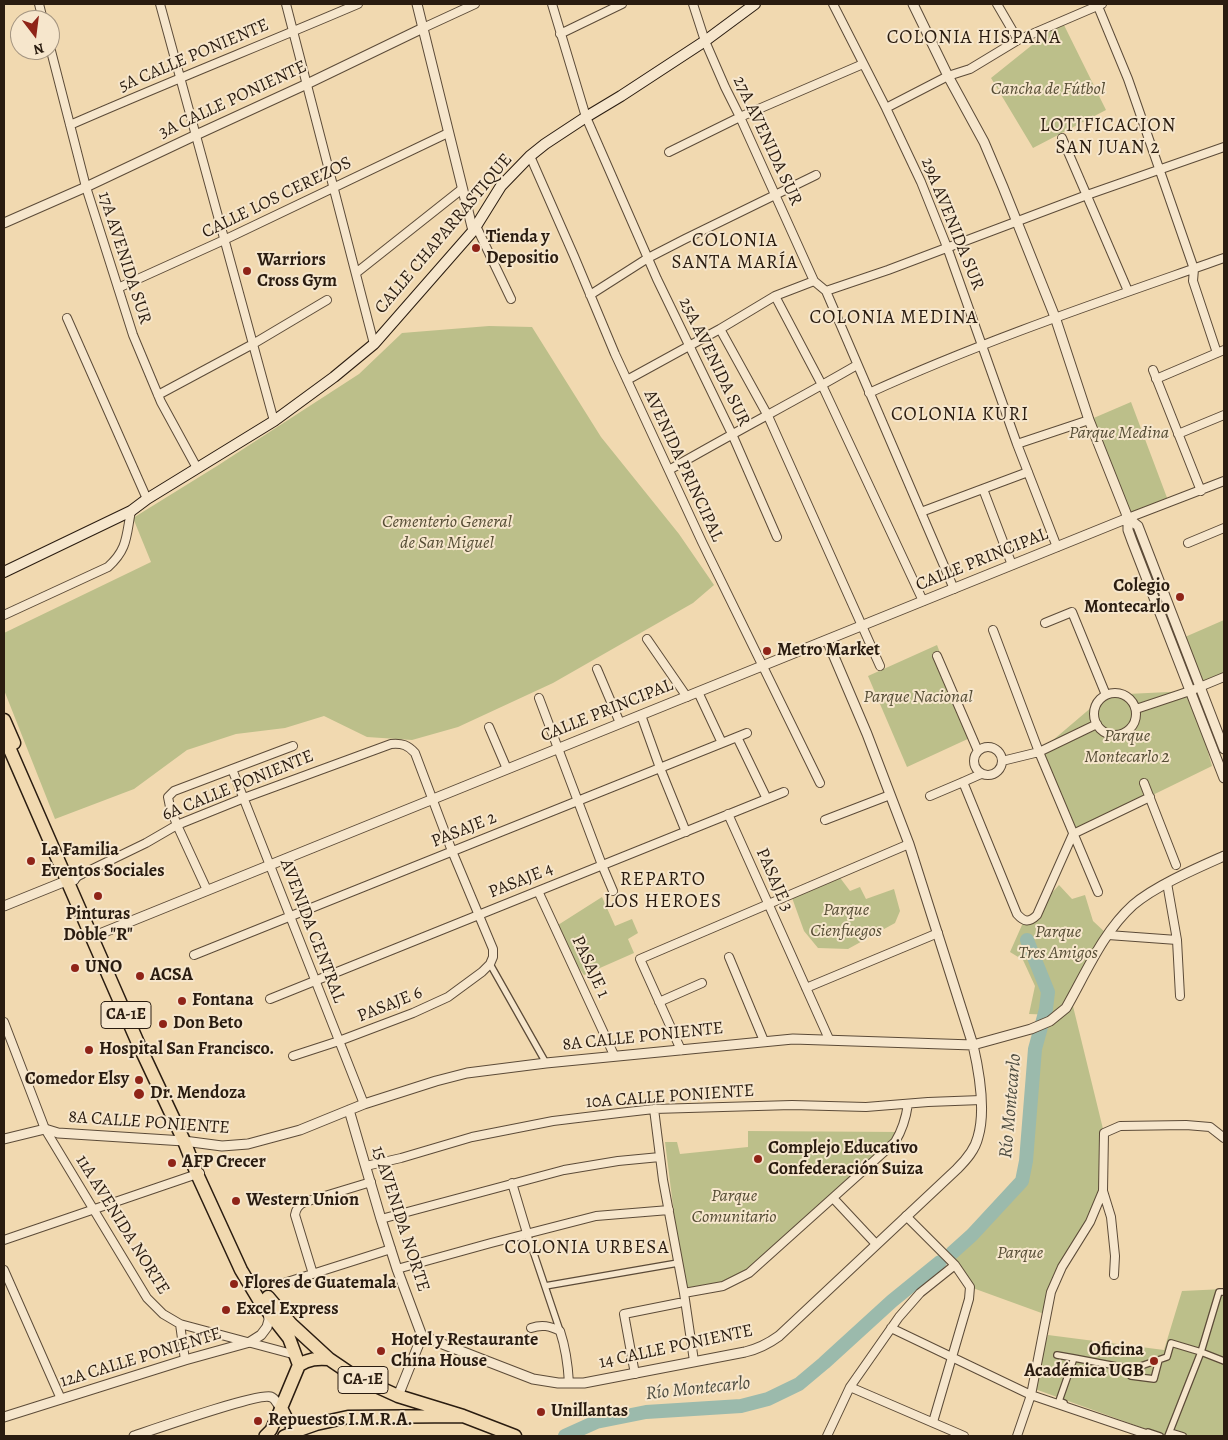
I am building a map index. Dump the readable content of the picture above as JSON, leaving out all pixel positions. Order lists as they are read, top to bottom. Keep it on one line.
{"streets":{"highway":["CA-1E"],"main road":["CALLE CHAPARRASTIQUE"],"street":["5A CALLE PONIENTE","3A CALLE PONIENTE","27A AVENIDA SUR","CALLE LOS CEREZOS","29A AVENIDA SUR","17A AVENIDA SUR","25A AVENIDA SUR","AVENIDA PRINCIPAL","CALLE PRINCIPAL","6A CALLE PONIENTE","PASAJE 2","PASAJE 3","PASAJE 4","AVENIDA CENTRAL","PASAJE 1","PASAJE 6","8A CALLE PONIENTE","10A CALLE PONIENTE","15 AVENIDA NORTE","11A AVENIDA NORTE","14 CALLE PONIENTE","12A CALLE PONIENTE"]},"crossings":[["5A CALLE PONIENTE","17A AVENIDA SUR"],["3A CALLE PONIENTE","17A AVENIDA SUR"],["27A AVENIDA SUR","CALLE CHAPARRASTIQUE"],["27A AVENIDA SUR","CALLE PRINCIPAL"],["CALLE LOS CEREZOS","17A AVENIDA SUR"],["29A AVENIDA SUR","CALLE PRINCIPAL"],["CALLE CHAPARRASTIQUE","17A AVENIDA SUR"],["CALLE CHAPARRASTIQUE","25A AVENIDA SUR"],["CALLE CHAPARRASTIQUE","AVENIDA PRINCIPAL"],["AVENIDA PRINCIPAL","CALLE PRINCIPAL"],["CALLE PRINCIPAL","6A CALLE PONIENTE"],["CALLE PRINCIPAL","AVENIDA CENTRAL"],["CALLE PRINCIPAL","CA-1E"],["6A CALLE PONIENTE","AVENIDA CENTRAL"],["6A CALLE PONIENTE","CA-1E"],["PASAJE 2","AVENIDA CENTRAL"],["PASAJE 3","PASAJE 4"],["PASAJE 3","8A CALLE PONIENTE"],["PASAJE 4","AVENIDA CENTRAL"],["PASAJE 4","PASAJE 1"],["AVENIDA CENTRAL","PASAJE 6"],["AVENIDA CENTRAL","8A CALLE PONIENTE"],["PASAJE 1","8A CALLE PONIENTE"],["CA-1E","8A CALLE PONIENTE"],["CA-1E","11A AVENIDA NORTE"],["CA-1E","12A CALLE PONIENTE"],["8A CALLE PONIENTE","15 AVENIDA NORTE"],["8A CALLE PONIENTE","11A AVENIDA NORTE"],["10A CALLE PONIENTE","15 AVENIDA NORTE"],["10A CALLE PONIENTE","14 CALLE PONIENTE"],["15 AVENIDA NORTE","14 CALLE PONIENTE"],["11A AVENIDA NORTE","12A CALLE PONIENTE"]],"districts":["COLONIA HISPANA","LOTIFICACION SAN JUAN 2","COLONIA SANTA MARÍA","COLONIA MEDINA","COLONIA KURI","REPARTO LOS HEROES","COLONIA URBESA"],"water":["Río Montecarlo"],"parks":["Cancha de Fútbol","Parque Medina","Cementerio General de San Miguel","Parque Nacional","Parque Montecarlo 2","Parque Cienfuegos","Parque Tres Amigos","Parque Comunitario","Parque"],"places":["Tienda y Depositio","Warriors Cross Gym","Colegio Montecarlo","Metro Market","La Familia Eventos Sociales","Pinturas Doble \"R\"","UNO","ACSA","Fontana","Don Beto","Hospital San Francisco.","Comedor Elsy","Dr. Mendoza","Complejo Educativo Confederación Suiza","AFP Crecer","Western Union","Flores de Guatemala","Excel Express","Hotel y Restaurante China House","Oficina Académica UGB","Unillantas","Repuestos I.M.R.A."],"north":"bottom"}
